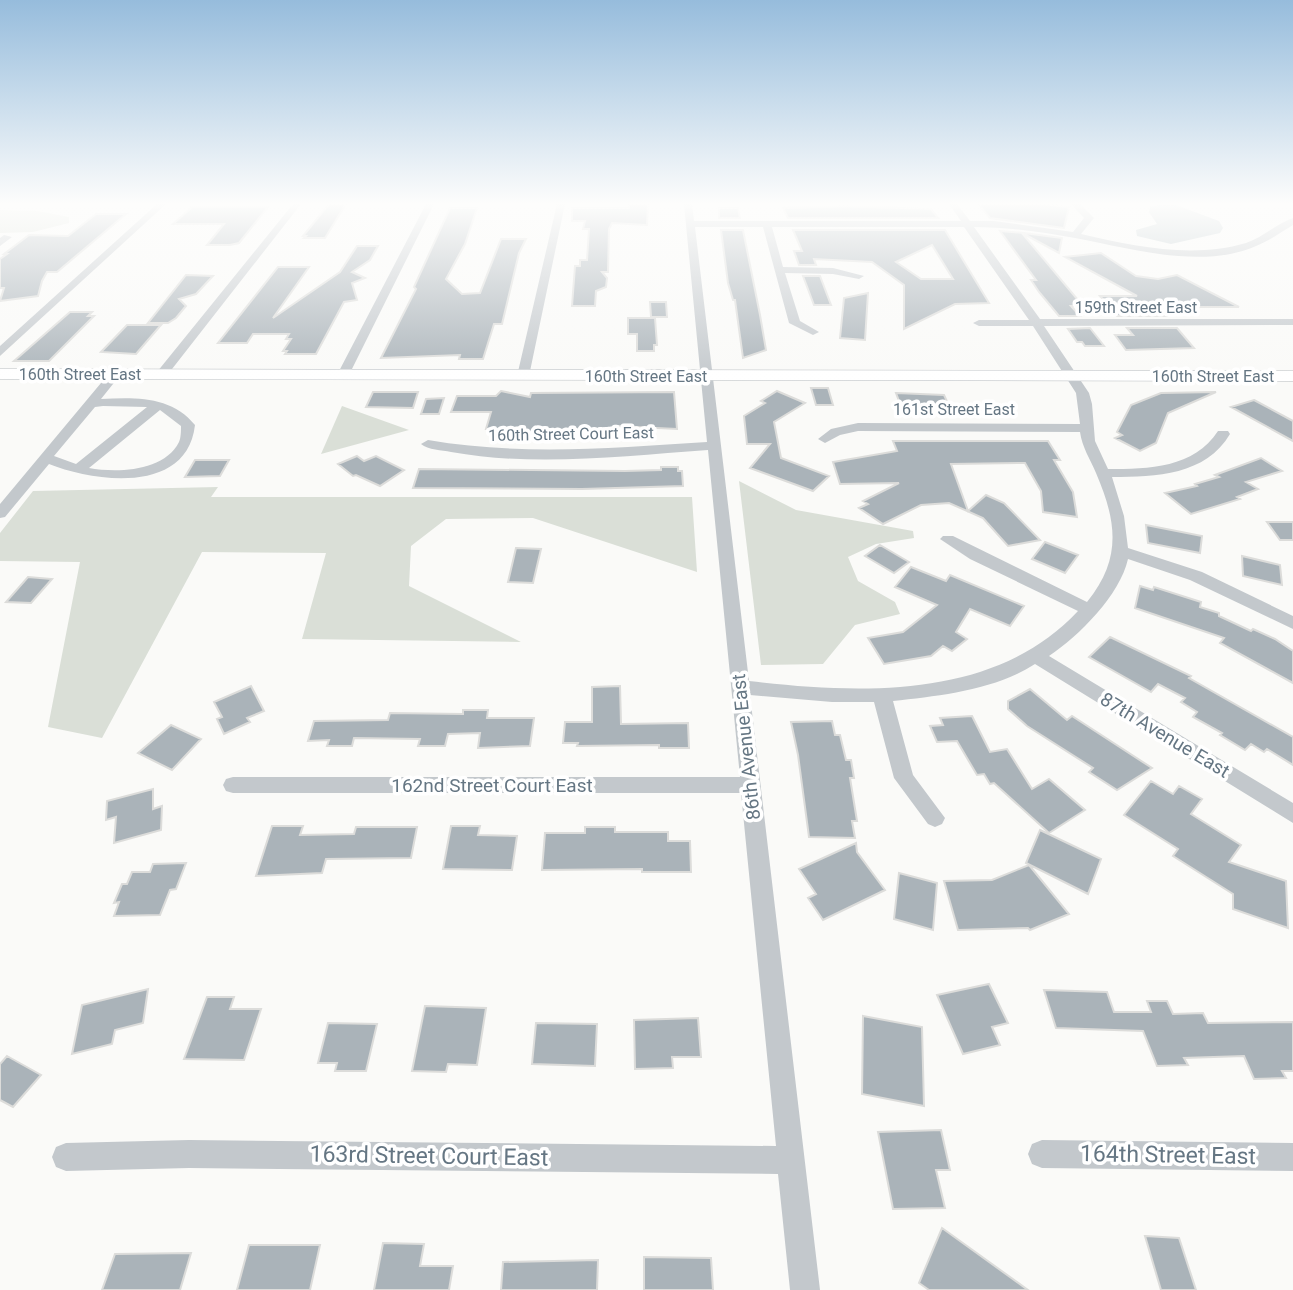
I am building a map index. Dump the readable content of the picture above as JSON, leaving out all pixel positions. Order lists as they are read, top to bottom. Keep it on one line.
{"streets":{"main road":["160th Street East"],"street":["159th Street East","161st Street East","160th Street Court East","87th Avenue East","86th Avenue East","162nd Street Court East","164th Street East","163rd Street Court East"]},"crossings":[["160th Street East","86th Avenue East"],["160th Street Court East","86th Avenue East"],["86th Avenue East","162nd Street Court East"],["86th Avenue East","163rd Street Court East"]]}
